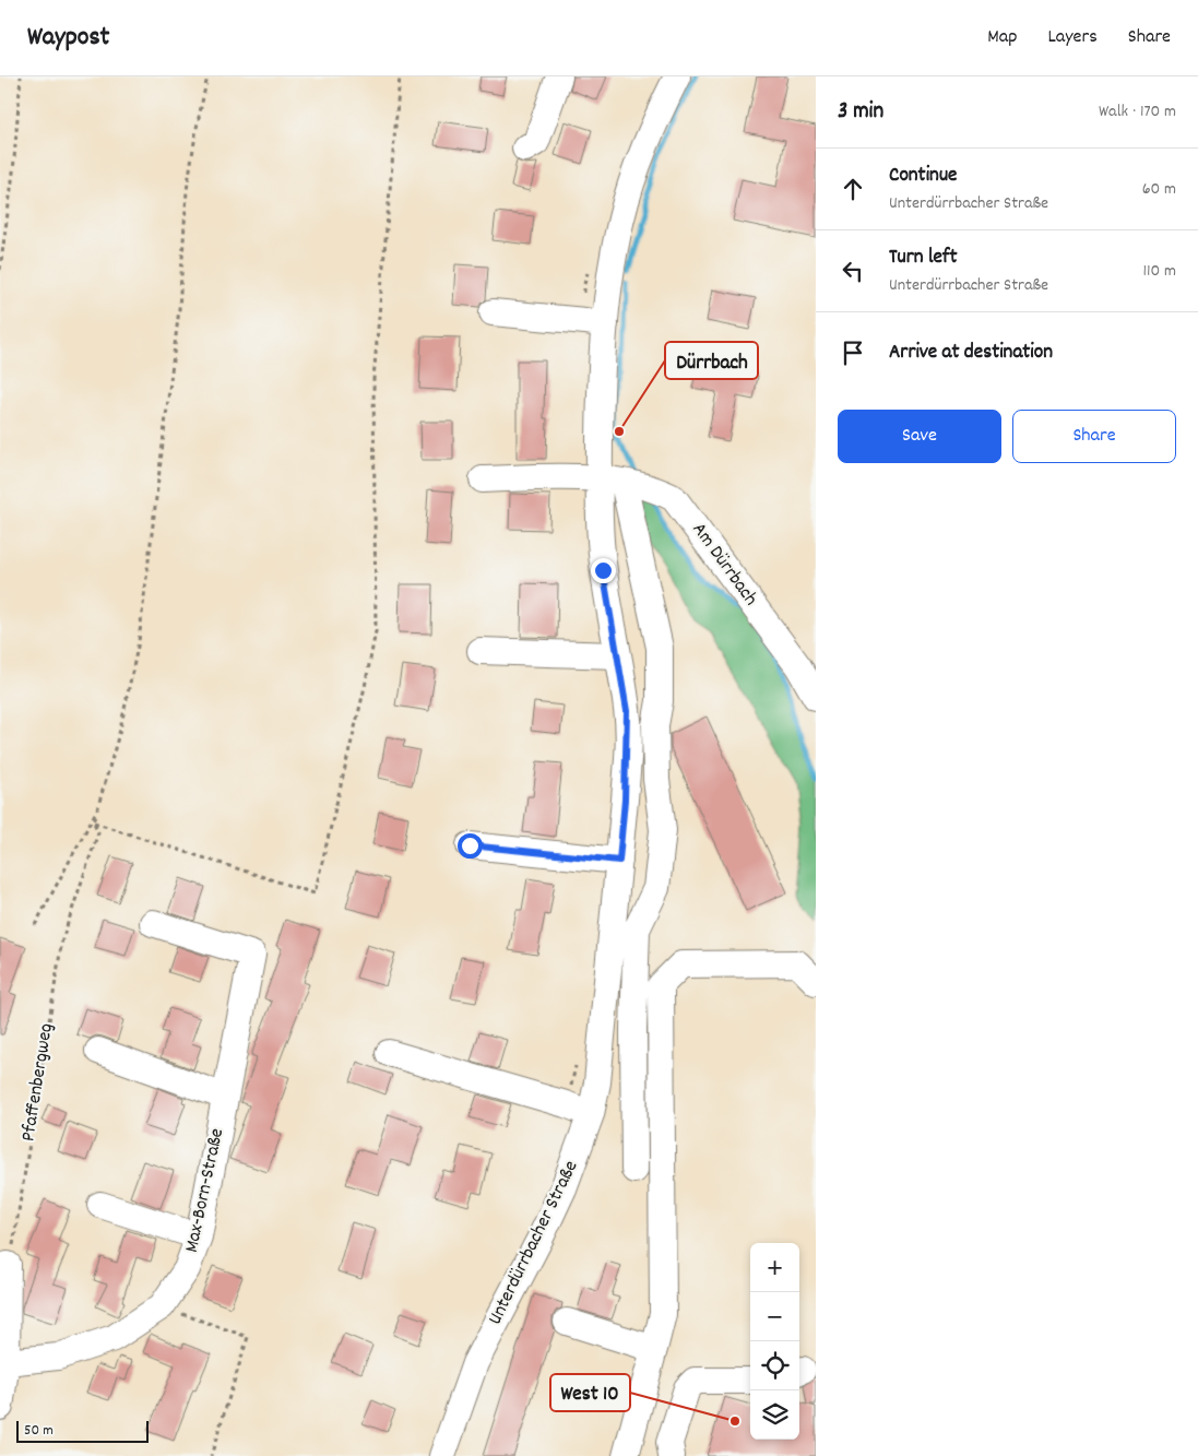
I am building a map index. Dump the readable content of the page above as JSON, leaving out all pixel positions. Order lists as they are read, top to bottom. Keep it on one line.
{"streets":{"street":["Am Dürrbach","Max-Born-Straße","Unterdürrbacher Straße"],"path":["Pfaffenbergweg"]},"crossings":[["Am Dürrbach","Unterdürrbacher Straße"]],"places":["Dürrbach","West 10"],"scale_bar":"50 m","page":{"header":"Waypost","nav":["Map","Layers","Share"],"heading":["3 min","Walk · 170 m"],"list":[["Continue","Unterdürrbacher Straße","60 m"],["Turn left","Unterdürrbacher Straße","110 m"],"Arrive at destination"],"buttons":["Save","Share"],"map_buttons":["+","−"],"scale":"50 m"}}
